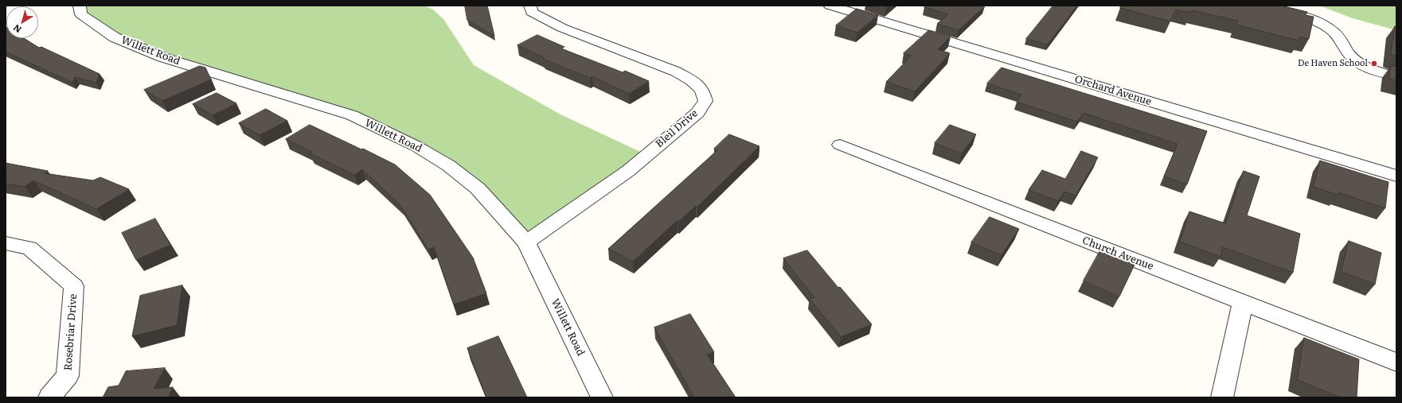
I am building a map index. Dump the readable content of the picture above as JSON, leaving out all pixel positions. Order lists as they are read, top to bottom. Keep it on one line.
{"streets":{"street":["Willett Road","Orchard Avenue","Bleil Drive","Church Avenue","Rosebriar Drive"]},"crossings":[["Willett Road","Bleil Drive"]],"places":["De Haven School"],"north":"bottom left"}
